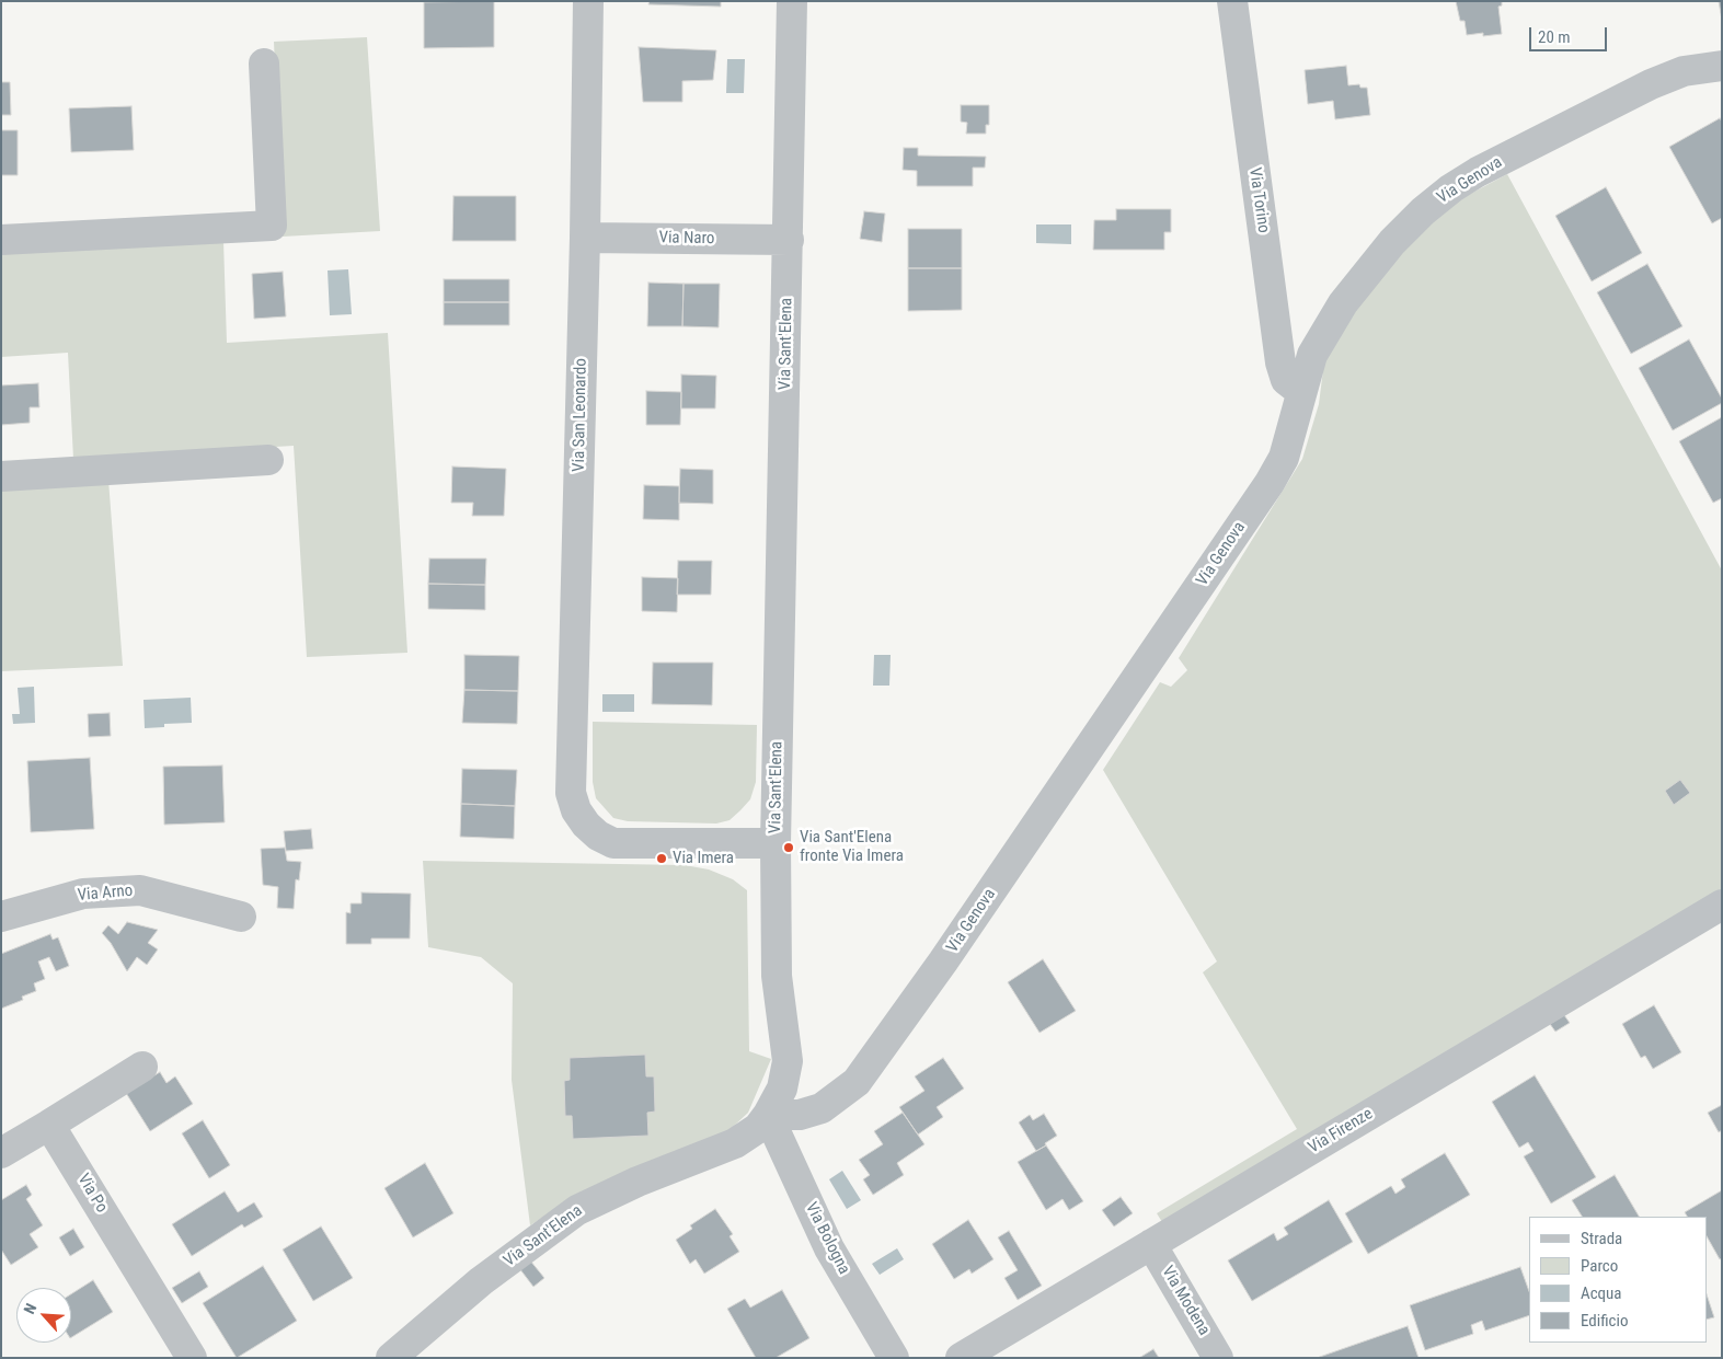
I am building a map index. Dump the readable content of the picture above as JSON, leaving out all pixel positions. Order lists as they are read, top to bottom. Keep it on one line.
{"streets":{"street":["Via Genova","Via Torino","Via Naro","Via Sant'Elena","Via San Leonardo","Via Arno","Via Firenze","Via Po","Via Bologna","Via Modena"]},"crossings":[["Via Genova","Via Torino"],["Via Genova","Via Sant'Elena"],["Via Genova","Via Bologna"],["Via Naro","Via Sant'Elena"],["Via Naro","Via San Leonardo"],["Via Sant'Elena","Via San Leonardo"],["Via Sant'Elena","Via Bologna"],["Via Firenze","Via Modena"]],"places":["Via Sant'Elena fronte Via Imera","Via Imera"],"legend":["Strada","Parco","Acqua","Edificio"],"scale_bar":"20 m","north":"top left"}
